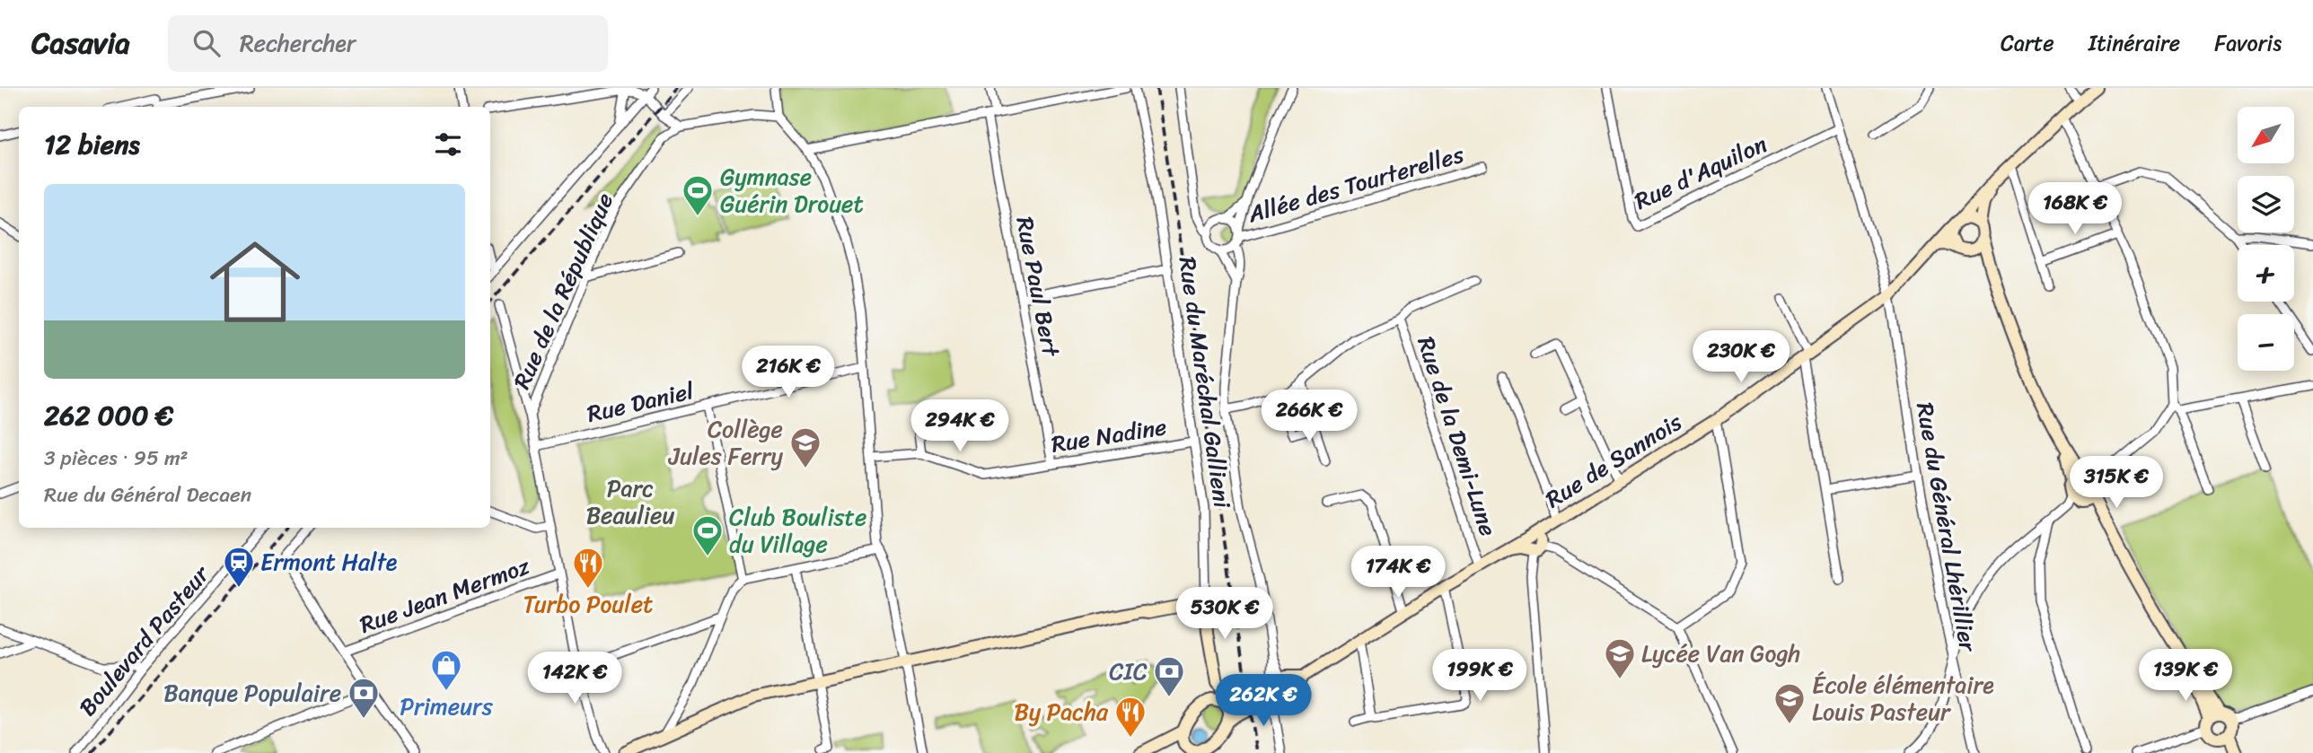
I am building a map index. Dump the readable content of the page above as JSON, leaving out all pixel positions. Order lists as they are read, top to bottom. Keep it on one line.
{"streets":{"street":["Rue d'Aquilon","Allée des Tourterelles","Rue Paul Bert","Rue de la République","Rue du Maréchal Gallieni","Rue Daniel","Rue Nadine","Rue de la Demi-Lune","Rue de Sannois","Rue du Général Lhérillier","Rue Jean Mermoz","Boulevard Pasteur"]},"crossings":[["Rue d'Aquilon","Rue du Général Lhérillier"],["Rue Paul Bert","Rue Nadine"],["Rue de la République","Rue Daniel"],["Rue de la République","Rue Jean Mermoz"],["Rue du Maréchal Gallieni","Rue Nadine"],["Rue de Sannois","Rue du Général Lhérillier"]],"parks":["Parc Beaulieu"],"places":{"sports":["Gymnase Guérin Drouet","Club Bouliste du Village"],"school or university":["Collège Jules Ferry","Lycée Van Gogh","École élémentaire Louis Pasteur"],"station":["Ermont Halte"],"restaurant":["Turbo Poulet","By Pacha"],"shop":["Primeurs"],"bank":["CIC","Banque Populaire"]},"north":"bottom left","page":{"header":"Casavia","search":"Rechercher","nav":["Carte","Itinéraire","Favoris"],"map_buttons":["+","−"],"heading":"12 biens","price":["168K €","230K €","216K €","266K €","294K €","315K €","174K €","530K €","199K €","139K €","142K €","262K €"],"list":[{"name":"262 000 €","note":"3 pièces · 95 m² · Rue du Général Decaen"}]}}
